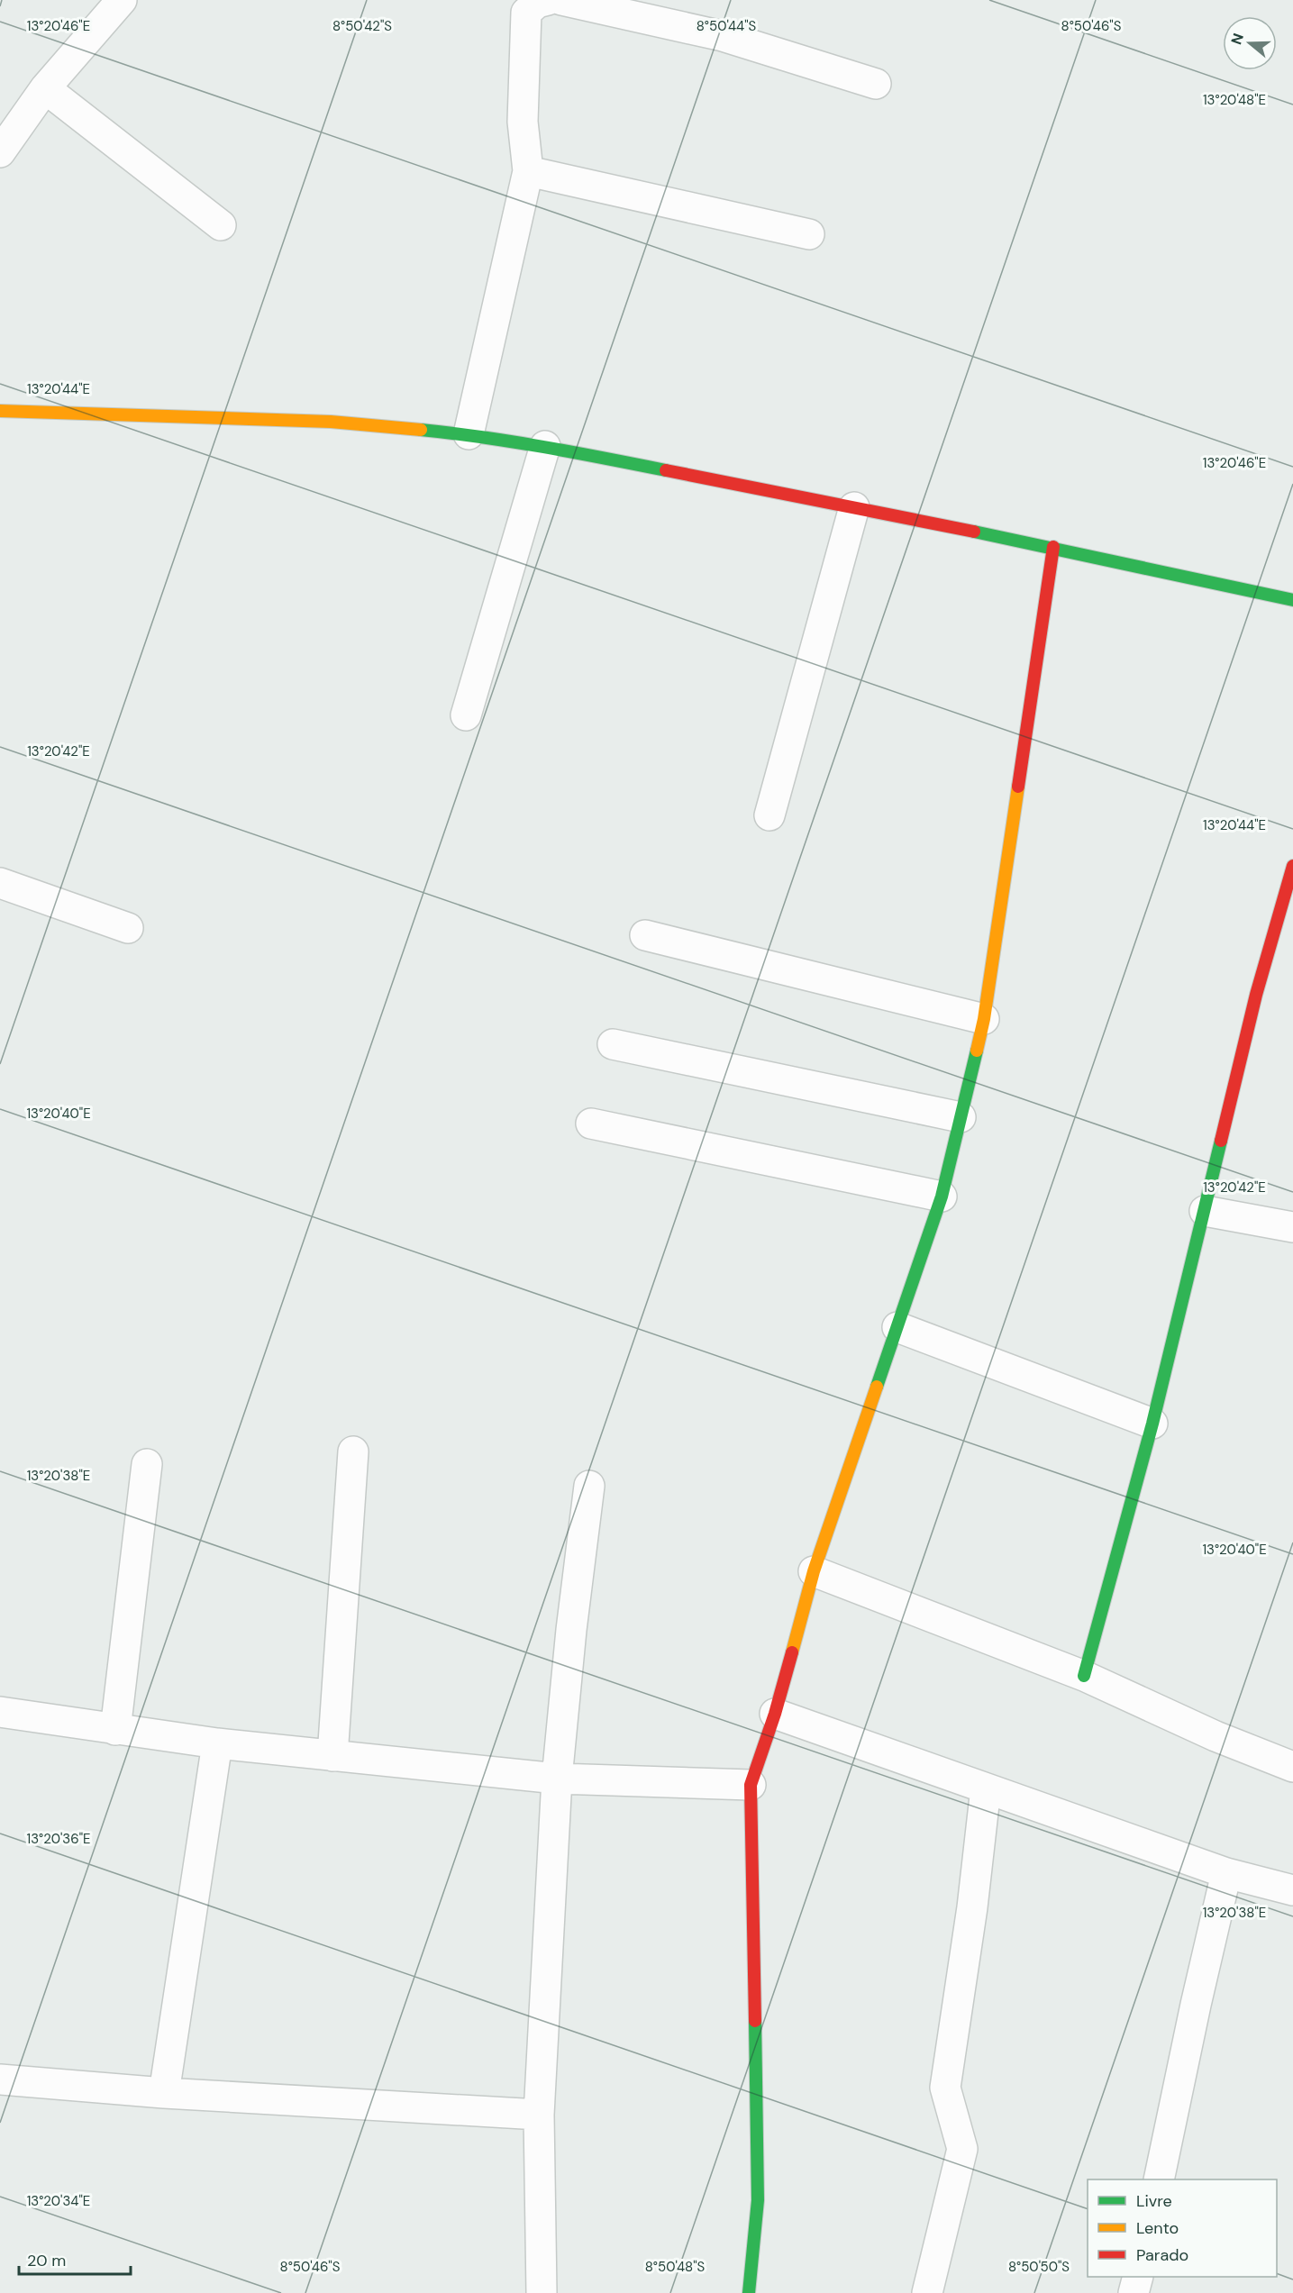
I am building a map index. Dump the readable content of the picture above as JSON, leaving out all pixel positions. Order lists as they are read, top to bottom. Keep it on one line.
{"legend":["Livre","Lento","Parado"],"scale_bar":"20 m","north":"left","coordinates":["13°20'46\"E","8°50'42\"S","8°50'44\"S","8°50'46\"S","13°20'48\"E","13°20'44\"E","13°20'42\"E","13°20'40\"E","13°20'38\"E","13°20'36\"E","13°20'34\"E","8°50'48\"S","8°50'50\"S"]}
